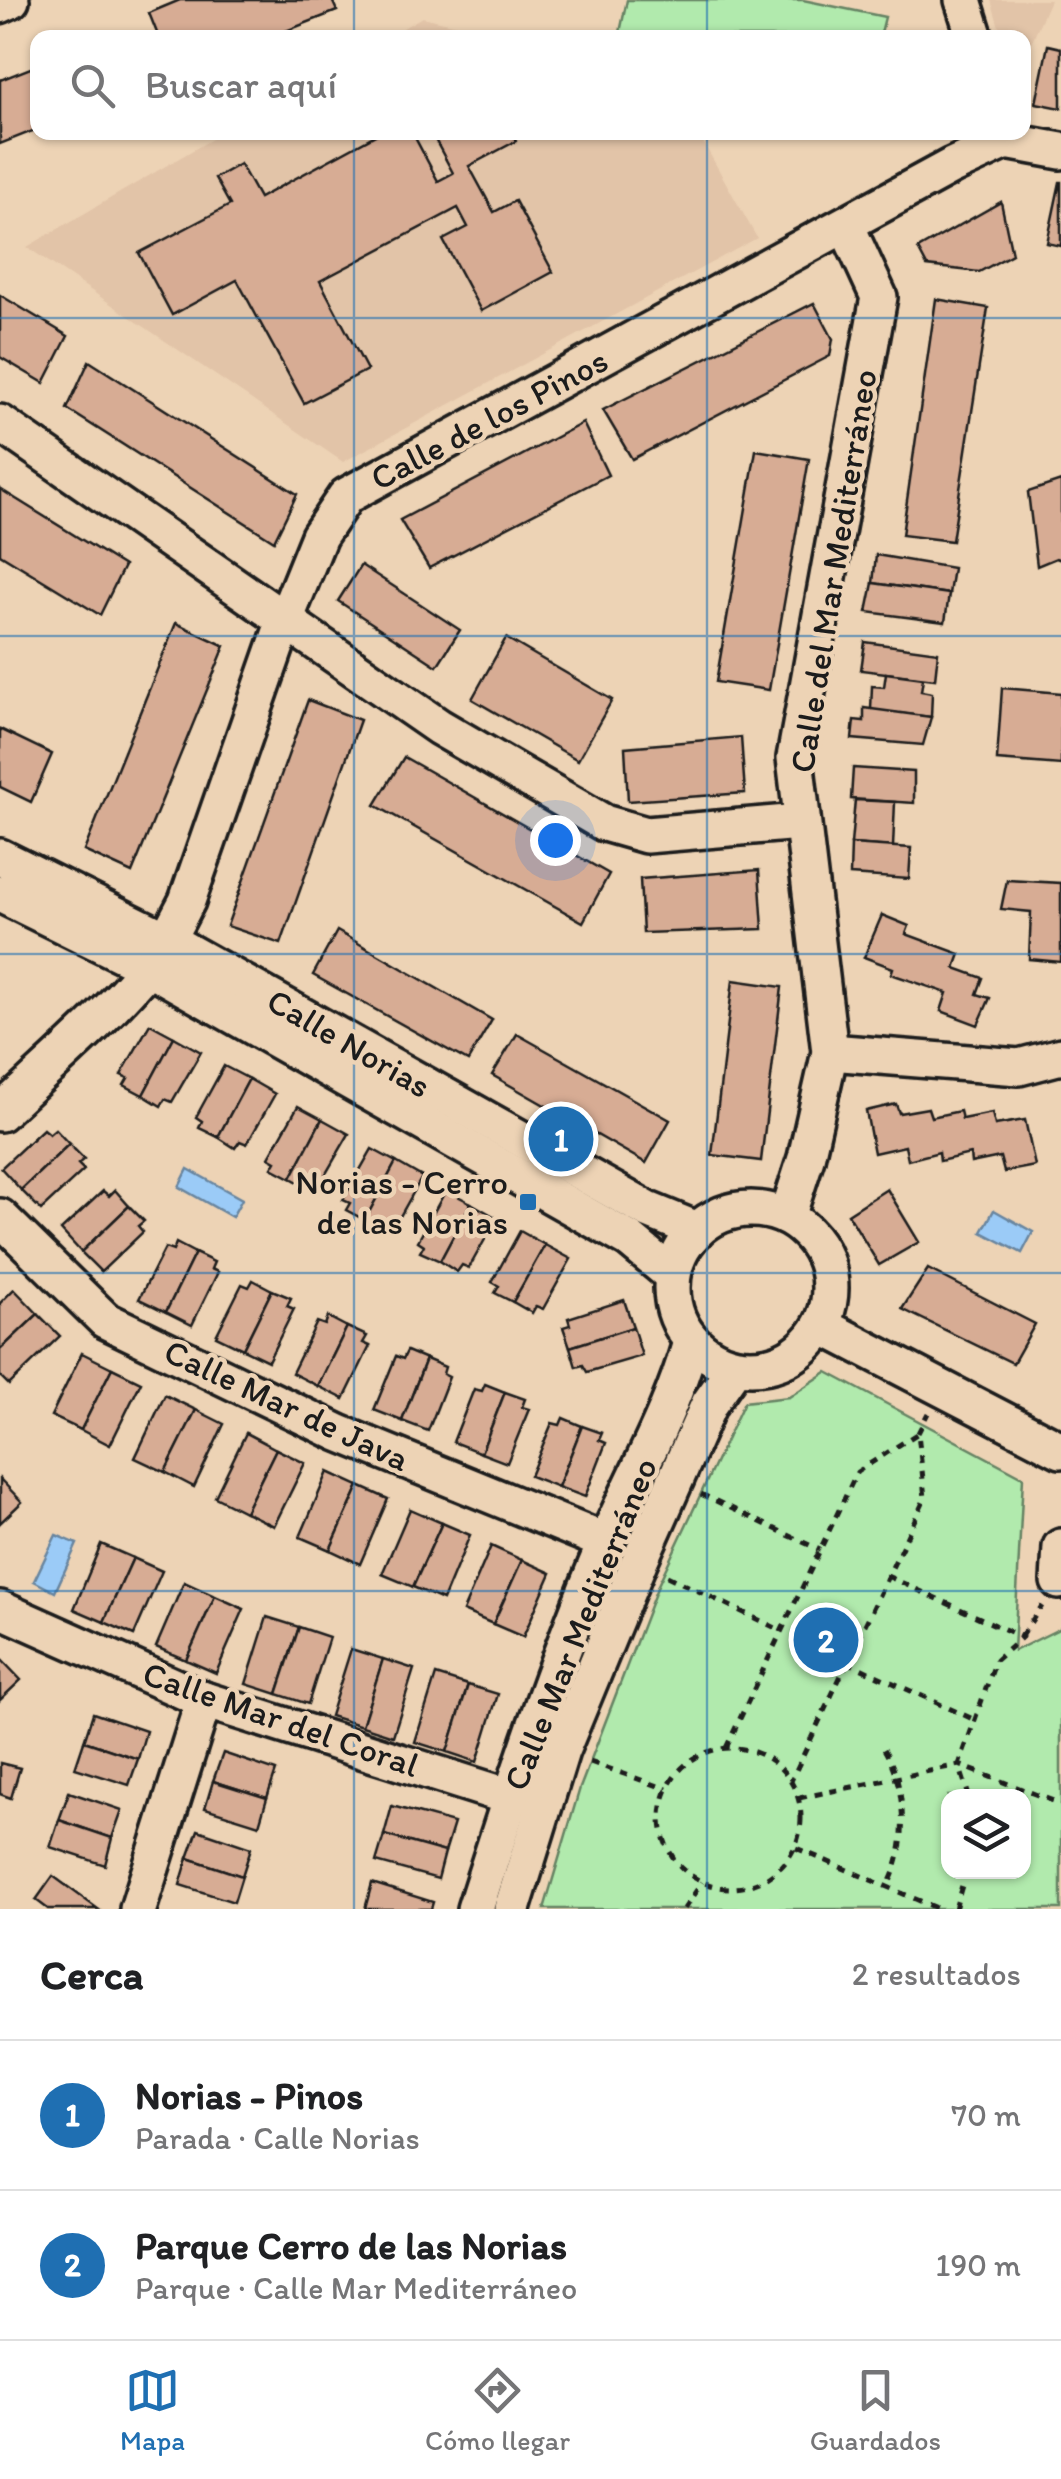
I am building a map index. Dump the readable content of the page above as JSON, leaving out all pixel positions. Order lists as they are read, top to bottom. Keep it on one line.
{"streets":{"street":["Calle de los Pinos","Calle del Mar Mediterráneo","Calle Norias","Calle Mar de Java","Calle Mar Mediterráneo","Calle Mar del Coral"]},"crossings":[["Calle de los Pinos","Calle del Mar Mediterráneo"],["Calle de los Pinos","Calle Norias"],["Calle del Mar Mediterráneo","Calle Norias"],["Calle del Mar Mediterráneo","Calle Mar Mediterráneo"],["Calle Norias","Calle Mar Mediterráneo"],["Calle Mar de Java","Calle Mar Mediterráneo"],["Calle Mar Mediterráneo","Calle Mar del Coral"]],"places":{"transit":["Norias - Cerro de las Norias"]},"page":{"search":"Buscar aquí","pins":["1","2"],"heading":["Cerca","2 resultados"],"list":[{"mark":"1","name":"Norias - Pinos","note":"Parada · Calle Norias","value":"70 m"},{"mark":"2","name":"Parque Cerro de las Norias","note":"Parque · Calle Mar Mediterráneo","value":"190 m"}],"nav":["Mapa","Cómo llegar","Guardados"]}}
